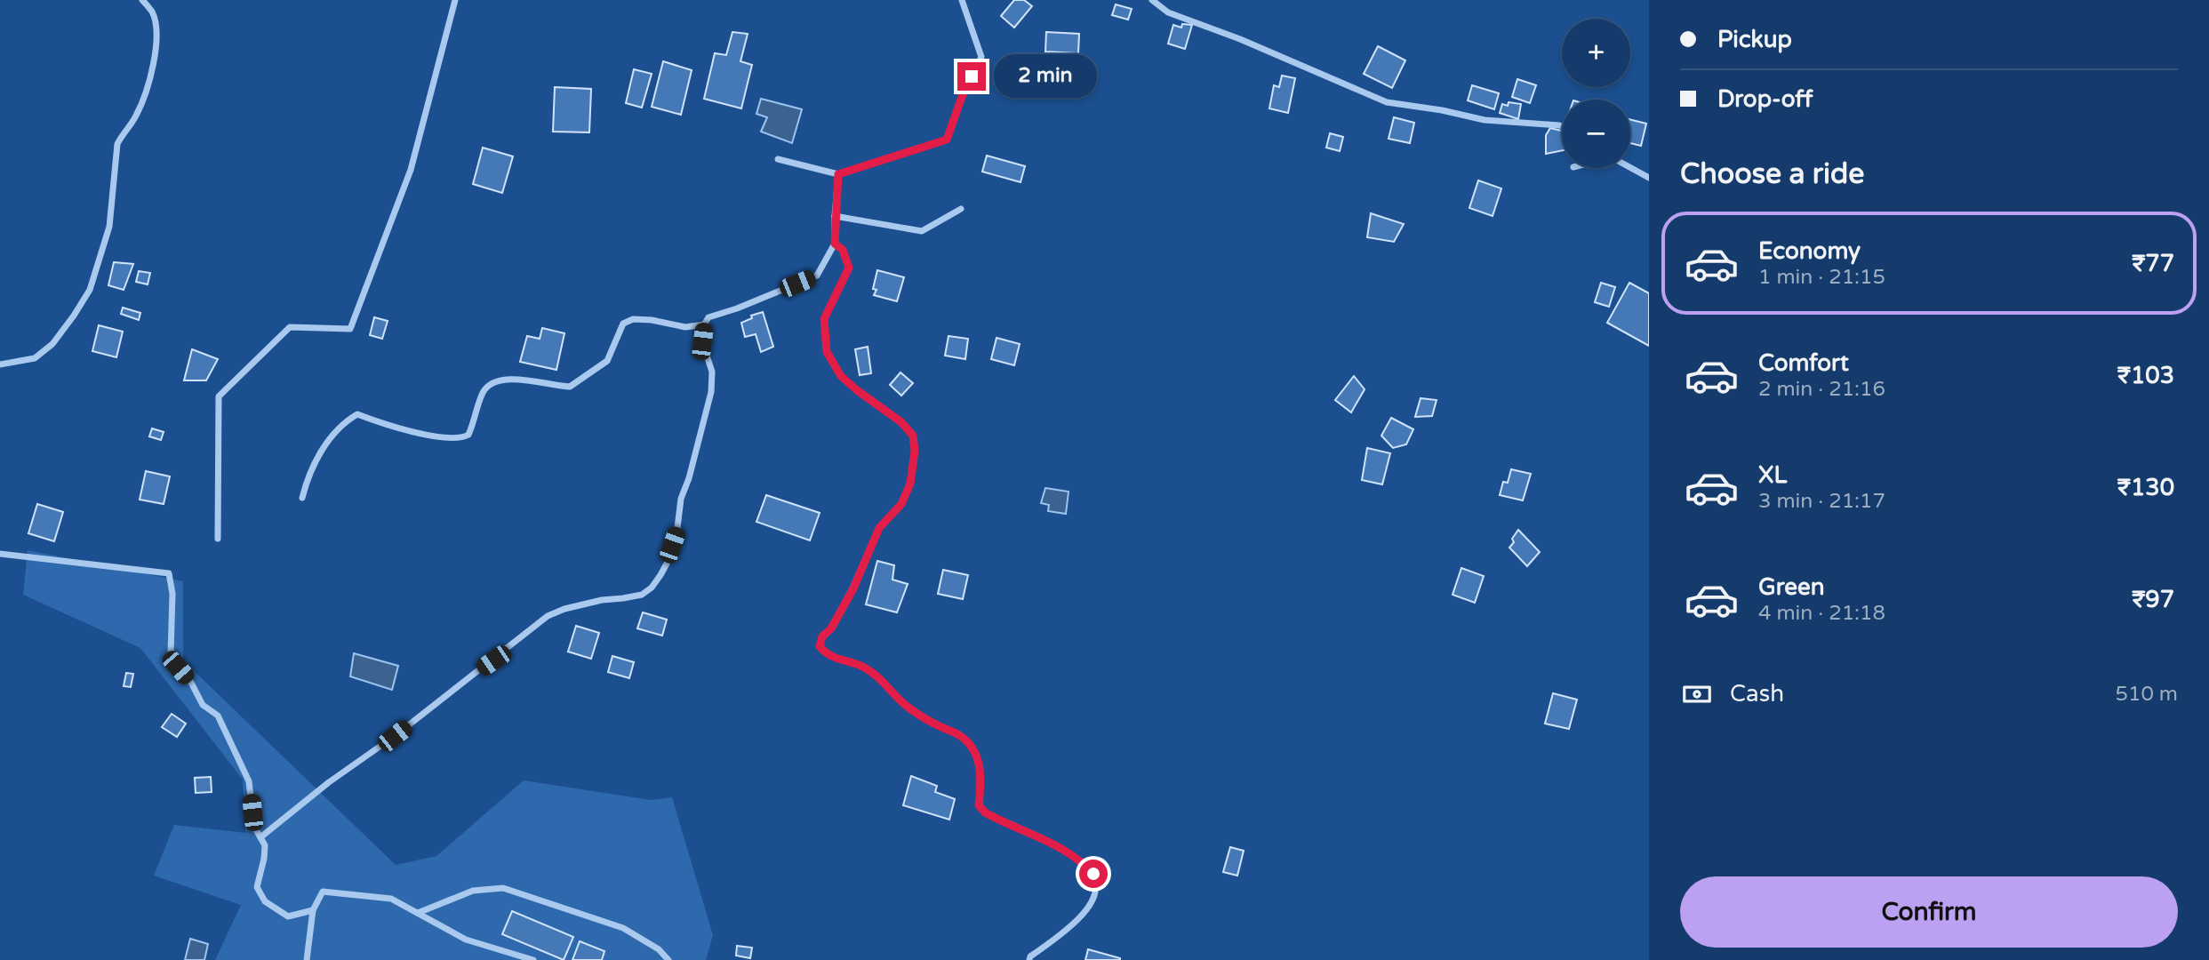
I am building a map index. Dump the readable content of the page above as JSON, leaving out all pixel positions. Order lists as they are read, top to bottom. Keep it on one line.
{"page":{"banner":["Pickup","Drop-off"],"map_buttons":["+","−"],"bubble":"2 min","heading":"Choose a ride","list":[{"name":"Economy","note":"1 min · 21:15","value":"₹77"},{"name":"Comfort","note":"2 min · 21:16","value":"₹103"},{"name":"XL","note":"3 min · 21:17","value":"₹130"},{"name":"Green","note":"4 min · 21:18","value":"₹97"}],"pay":["Cash","510 m"],"buttons":"Confirm"}}
